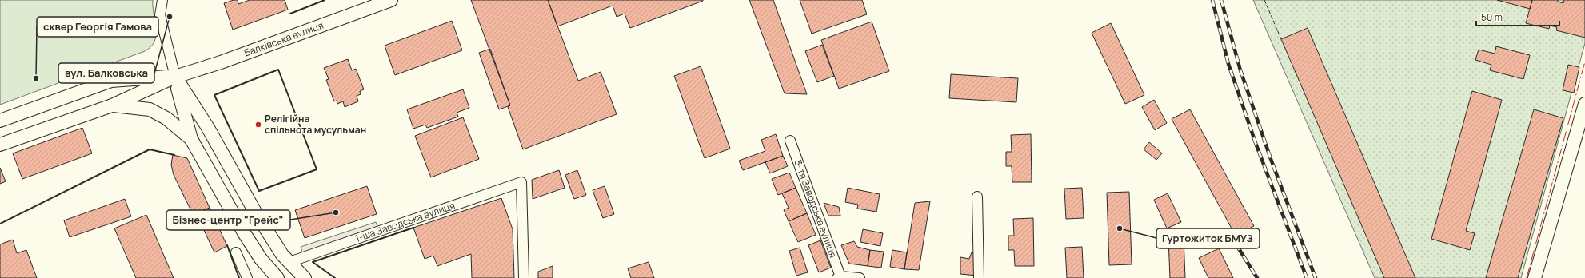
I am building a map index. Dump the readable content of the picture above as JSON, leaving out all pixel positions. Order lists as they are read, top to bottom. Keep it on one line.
{"streets":{"street":["Балківська вулиця","3-тя Заводська вулиця","1-ша Заводська вулиця"]},"places":["вул. Балковська","сквер Георгія Гамова","Релігійна спільнота мусульман","Бізнес-центр \"Грейс\"","Гуртожиток БМУЗ"],"scale_bar":"50 m"}
